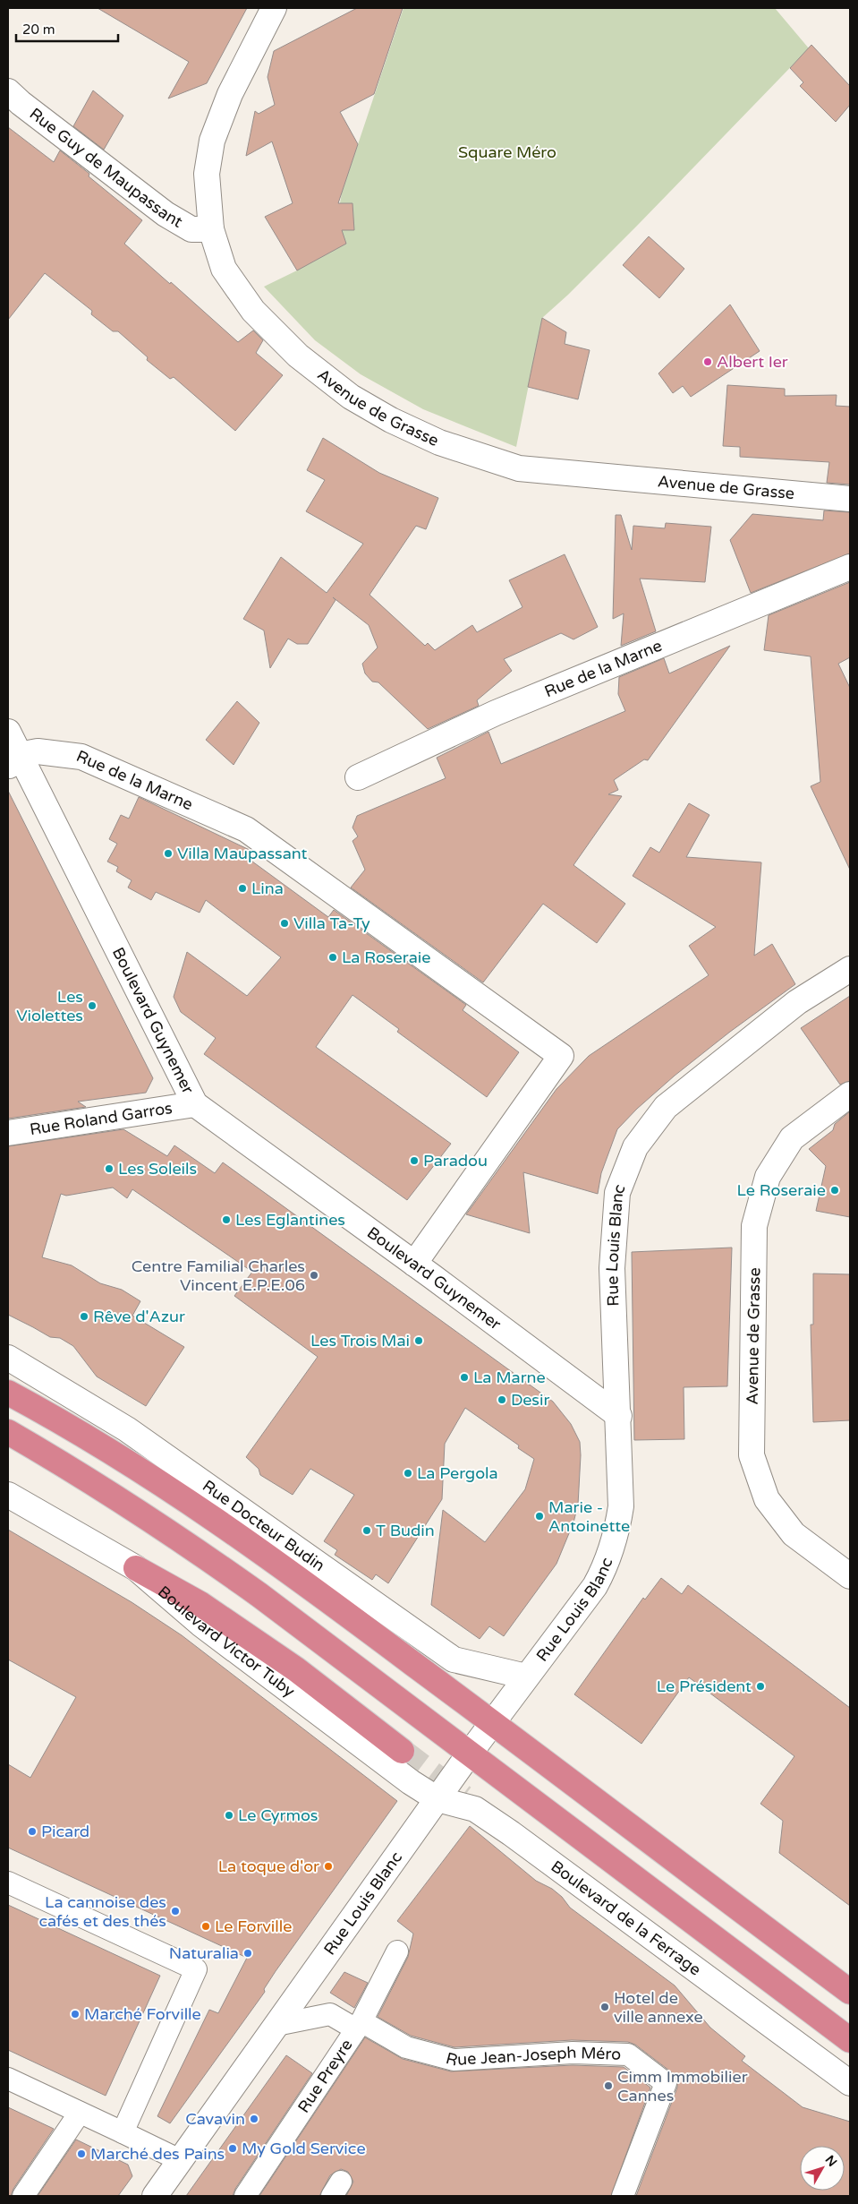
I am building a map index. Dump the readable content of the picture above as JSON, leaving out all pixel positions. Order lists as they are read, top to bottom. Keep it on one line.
{"streets":{"street":["Rue Guy de Maupassant","Avenue de Grasse","Rue de la Marne","Boulevard Guynemer","Rue Roland Garros","Rue Louis Blanc","Rue Docteur Budin","Boulevard Victor Tuby","Boulevard de la Ferrage","Rue Jean-Joseph Méro","Rue Preyre"]},"crossings":[["Rue Guy de Maupassant","Avenue de Grasse"],["Rue de la Marne","Boulevard Guynemer"],["Boulevard Guynemer","Rue Roland Garros"],["Boulevard Guynemer","Rue Louis Blanc"],["Rue Louis Blanc","Rue Docteur Budin"],["Rue Louis Blanc","Boulevard Victor Tuby"],["Rue Louis Blanc","Boulevard de la Ferrage"],["Boulevard Victor Tuby","Boulevard de la Ferrage"],["Rue Jean-Joseph Méro","Rue Preyre"]],"parks":["Square Méro"],"places":["Albert Ier","Villa Maupassant","Lina","Villa Ta-Ty","La Roseraie","Les Violettes","Paradou","Les Soleils","Le Roseraie","Les Eglantines","Centre Familial Charles Vincent E.P.E.06","Rêve d'Azur","Les Trois Mai","La Marne","Desir","La Pergola","Marie - Antoinette","T Budin","Le Président","Le Cyrmos","Picard","La toque d'or","La cannoise des cafés et des thés","Le Forville","Naturalia","Hotel de ville annexe","Marché Forville","Cimm Immobilier Cannes","Cavavin","My Gold Service","Marché des Pains"],"scale_bar":"20 m","north":"top right"}
